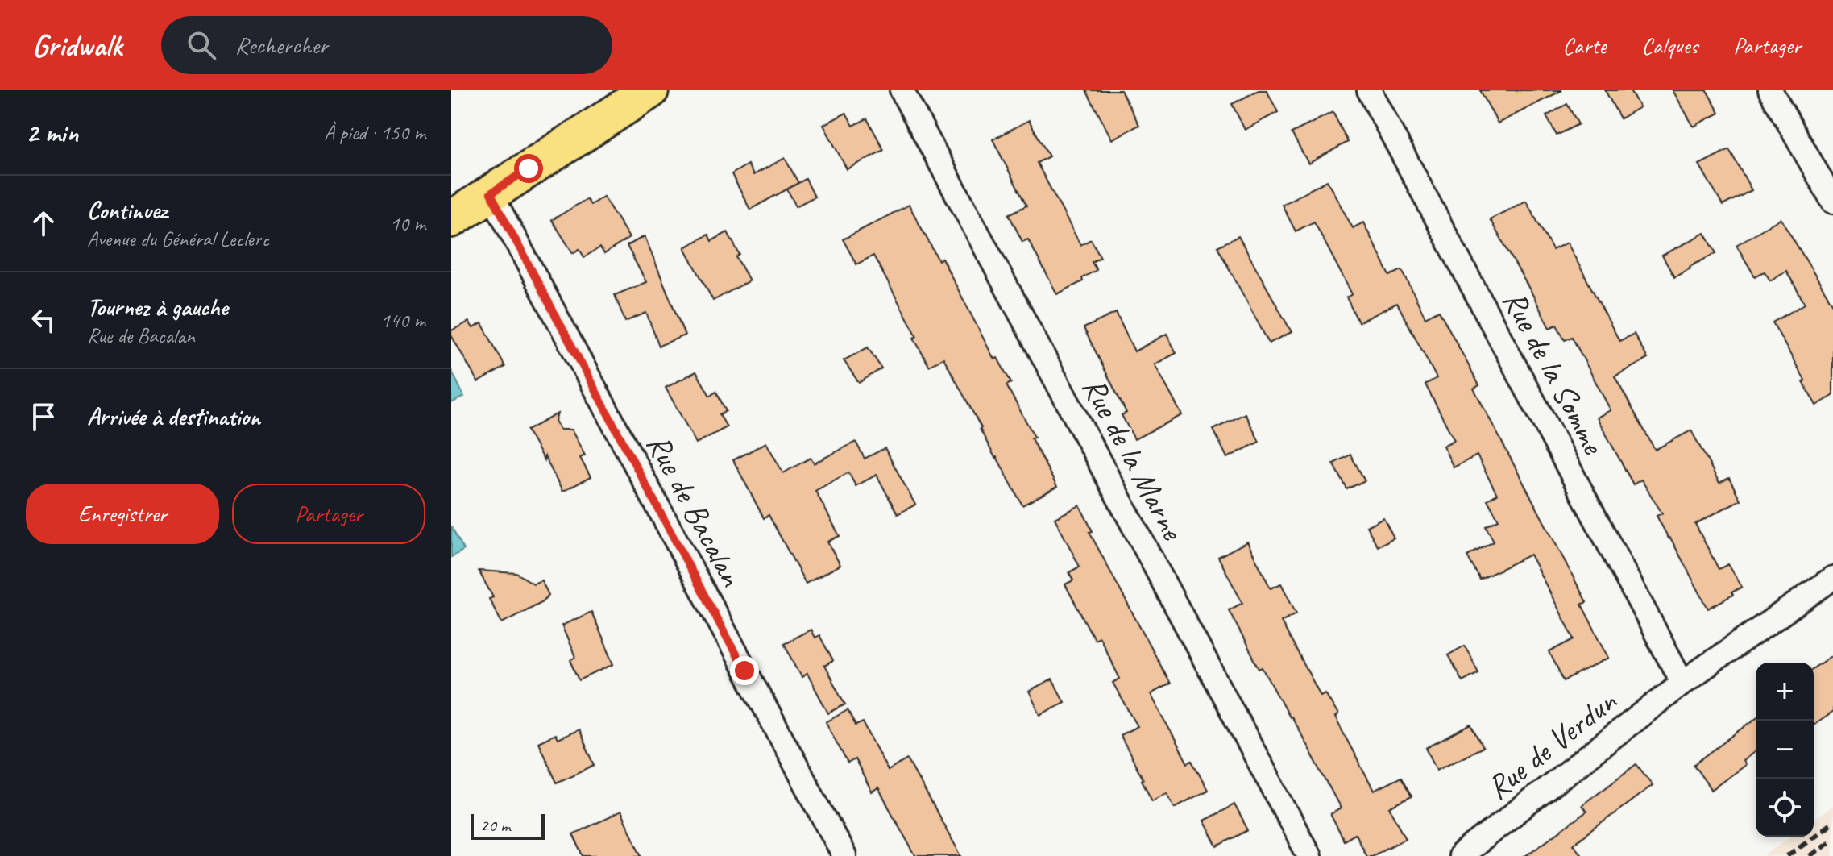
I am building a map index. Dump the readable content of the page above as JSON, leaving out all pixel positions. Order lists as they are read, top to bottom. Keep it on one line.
{"streets":{"street":["Rue de la Somme","Rue de la Marne","Rue de Bacalan","Rue de Verdun"]},"crossings":[["Rue de la Somme","Rue de Verdun"]],"scale_bar":"20 m","page":{"header":"Gridwalk","search":"Rechercher","nav":["Carte","Calques","Partager"],"heading":["2 min","À pied · 150 m"],"list":[["Continuez","Avenue du Général Leclerc","10 m"],["Tournez à gauche","Rue de Bacalan","140 m"],"Arrivée à destination"],"buttons":["Enregistrer","Partager"],"map_buttons":["+","−"],"scale":"20 m"}}
